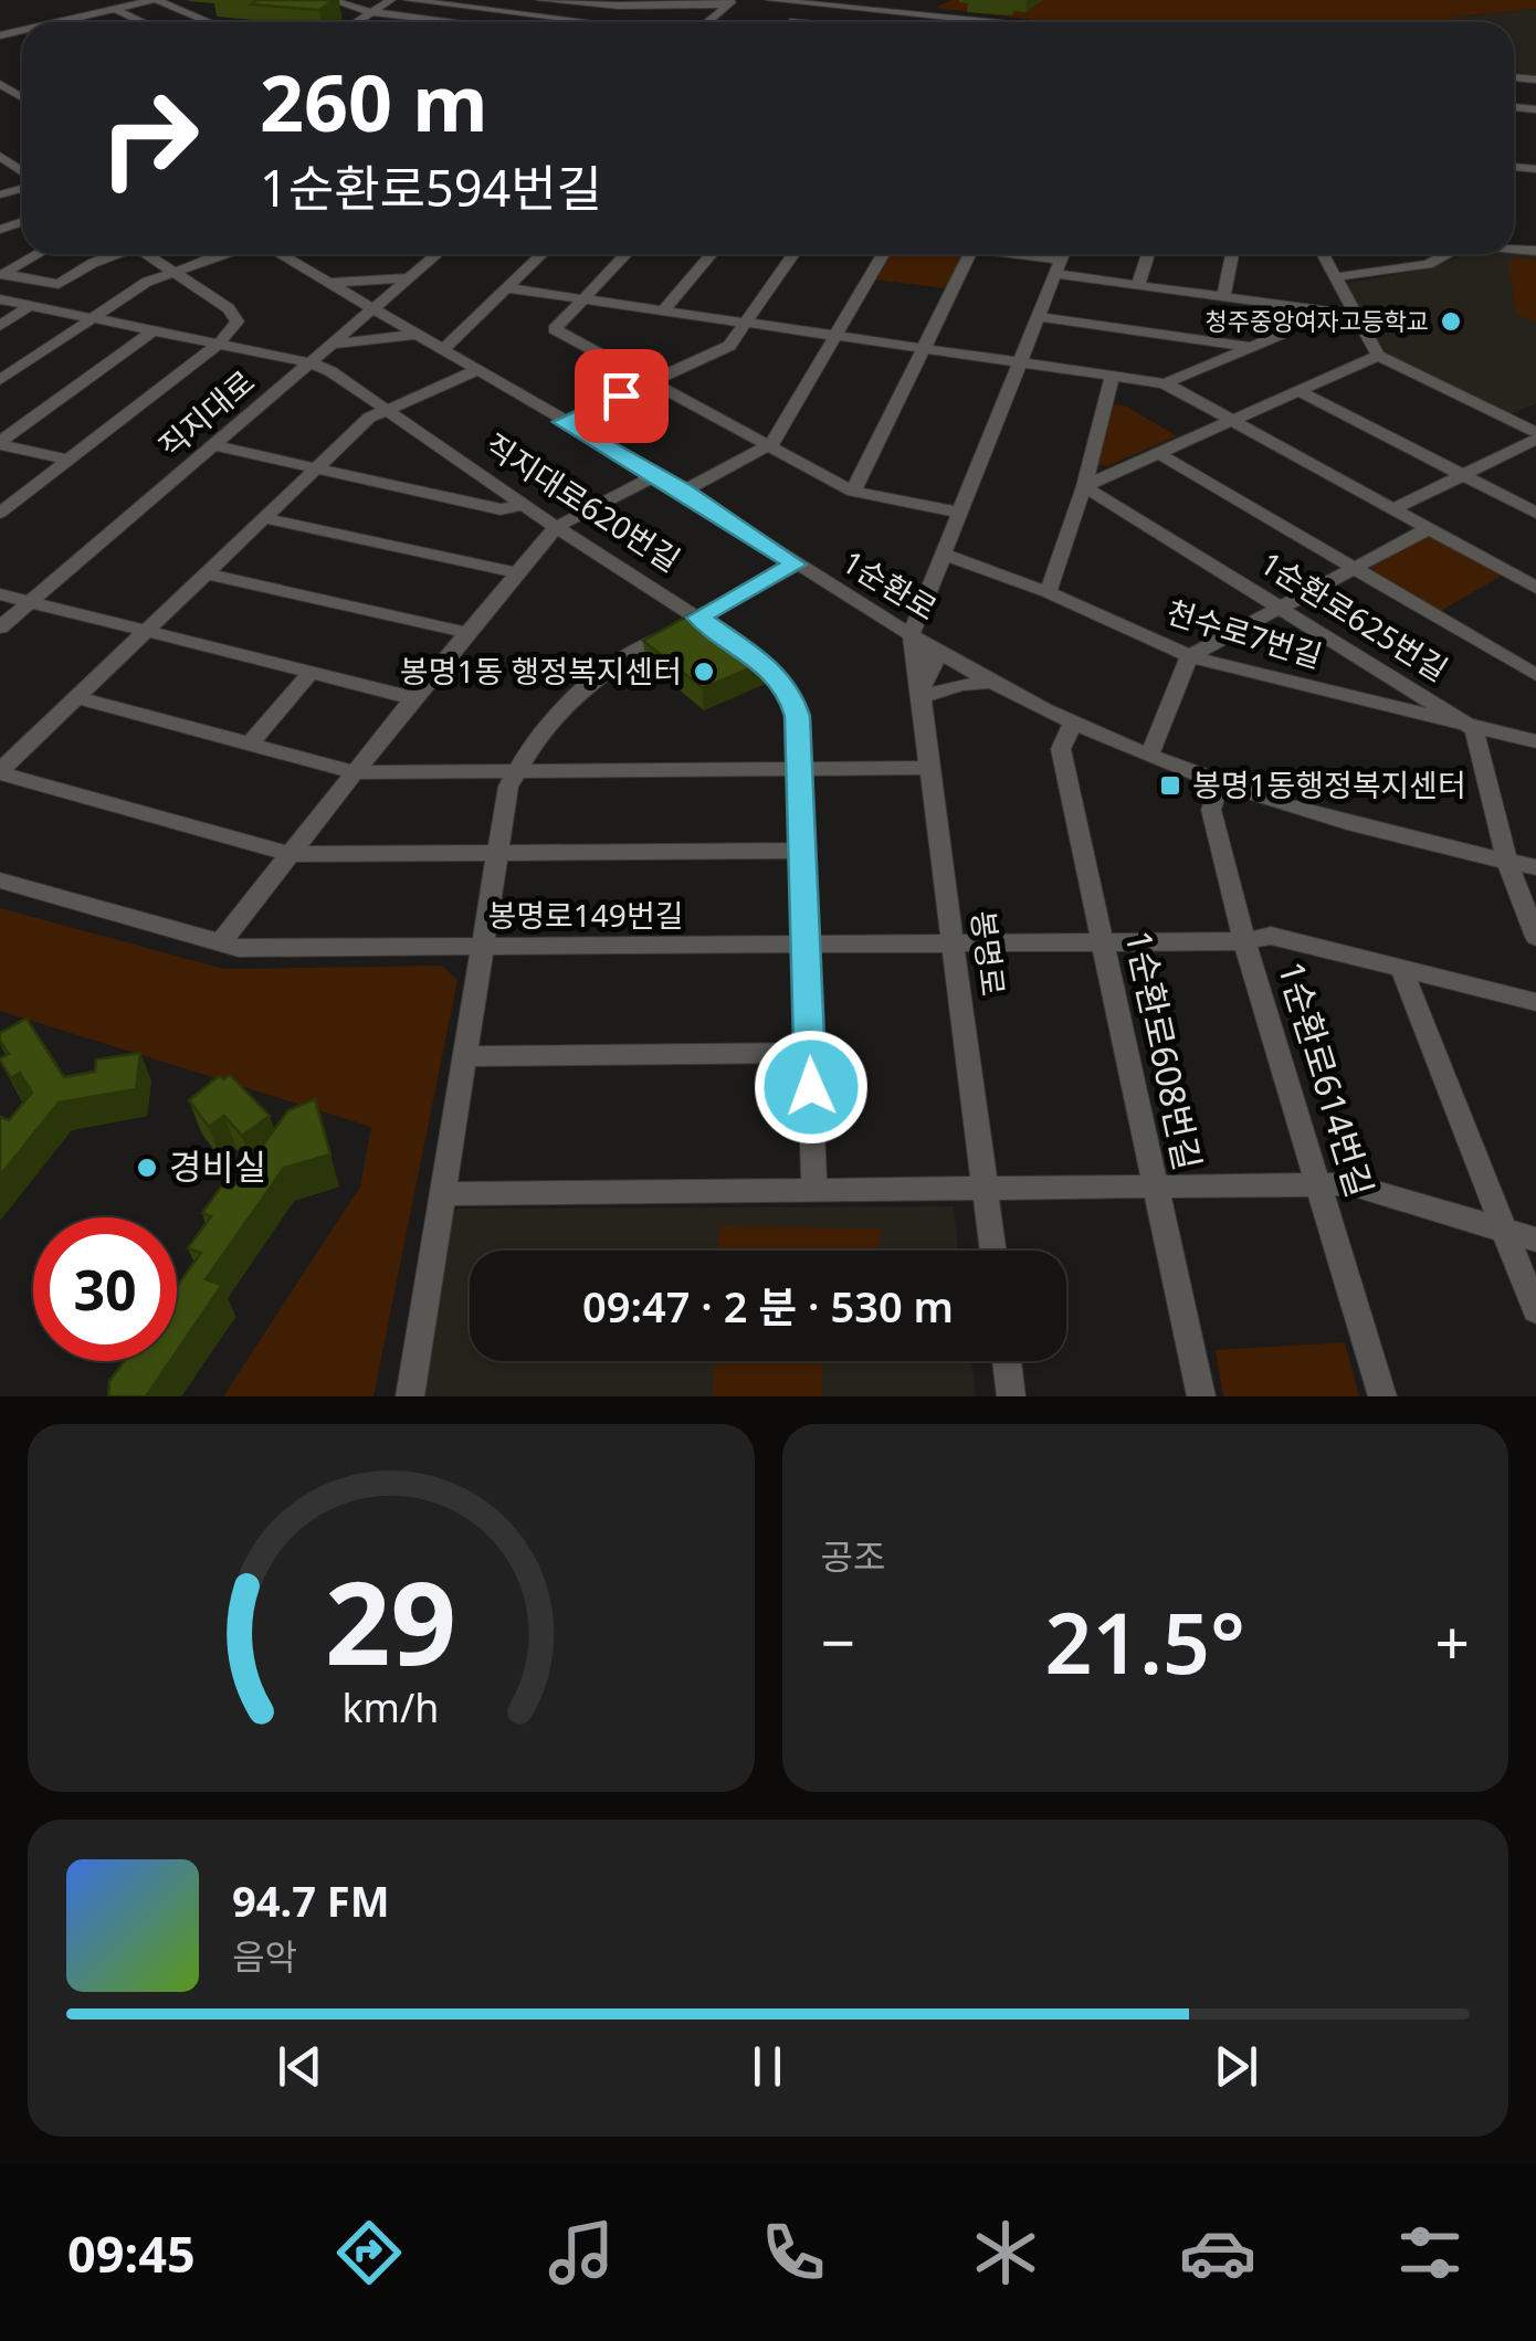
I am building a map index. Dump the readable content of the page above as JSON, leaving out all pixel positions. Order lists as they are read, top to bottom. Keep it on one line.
{"streets":{"street":["직지대로","직지대로620번길","1순환로","1순환로625번길","천수로7번길","봉명로149번길","봉명로","1순환로608번길","1순환로614번길"]},"crossings":[["직지대로","직지대로620번길"],["직지대로","1순환로"],["직지대로620번길","봉명로149번길"],["1순환로","봉명로"],["1순환로","1순환로608번길"],["1순환로","1순환로614번길"],["1순환로625번길","천수로7번길"],["봉명로149번길","봉명로"],["봉명로149번길","1순환로608번길"],["봉명로149번길","1순환로614번길"]],"places":{"other":["청주중앙여자고등학교","봉명1동 행정복지센터","경비실"],"transit":["봉명1동행정복지센터"]},"page":{"turn":["260 m","1순환로594번길"],"limit":"30","trip":"09:47 · 2 분 · 530 m","tile":"공조","heat":["−","21.5°","+"],"song":["94.7 FM","음악"],"tabs":"09:45","gauge":["29","km/h"]}}
